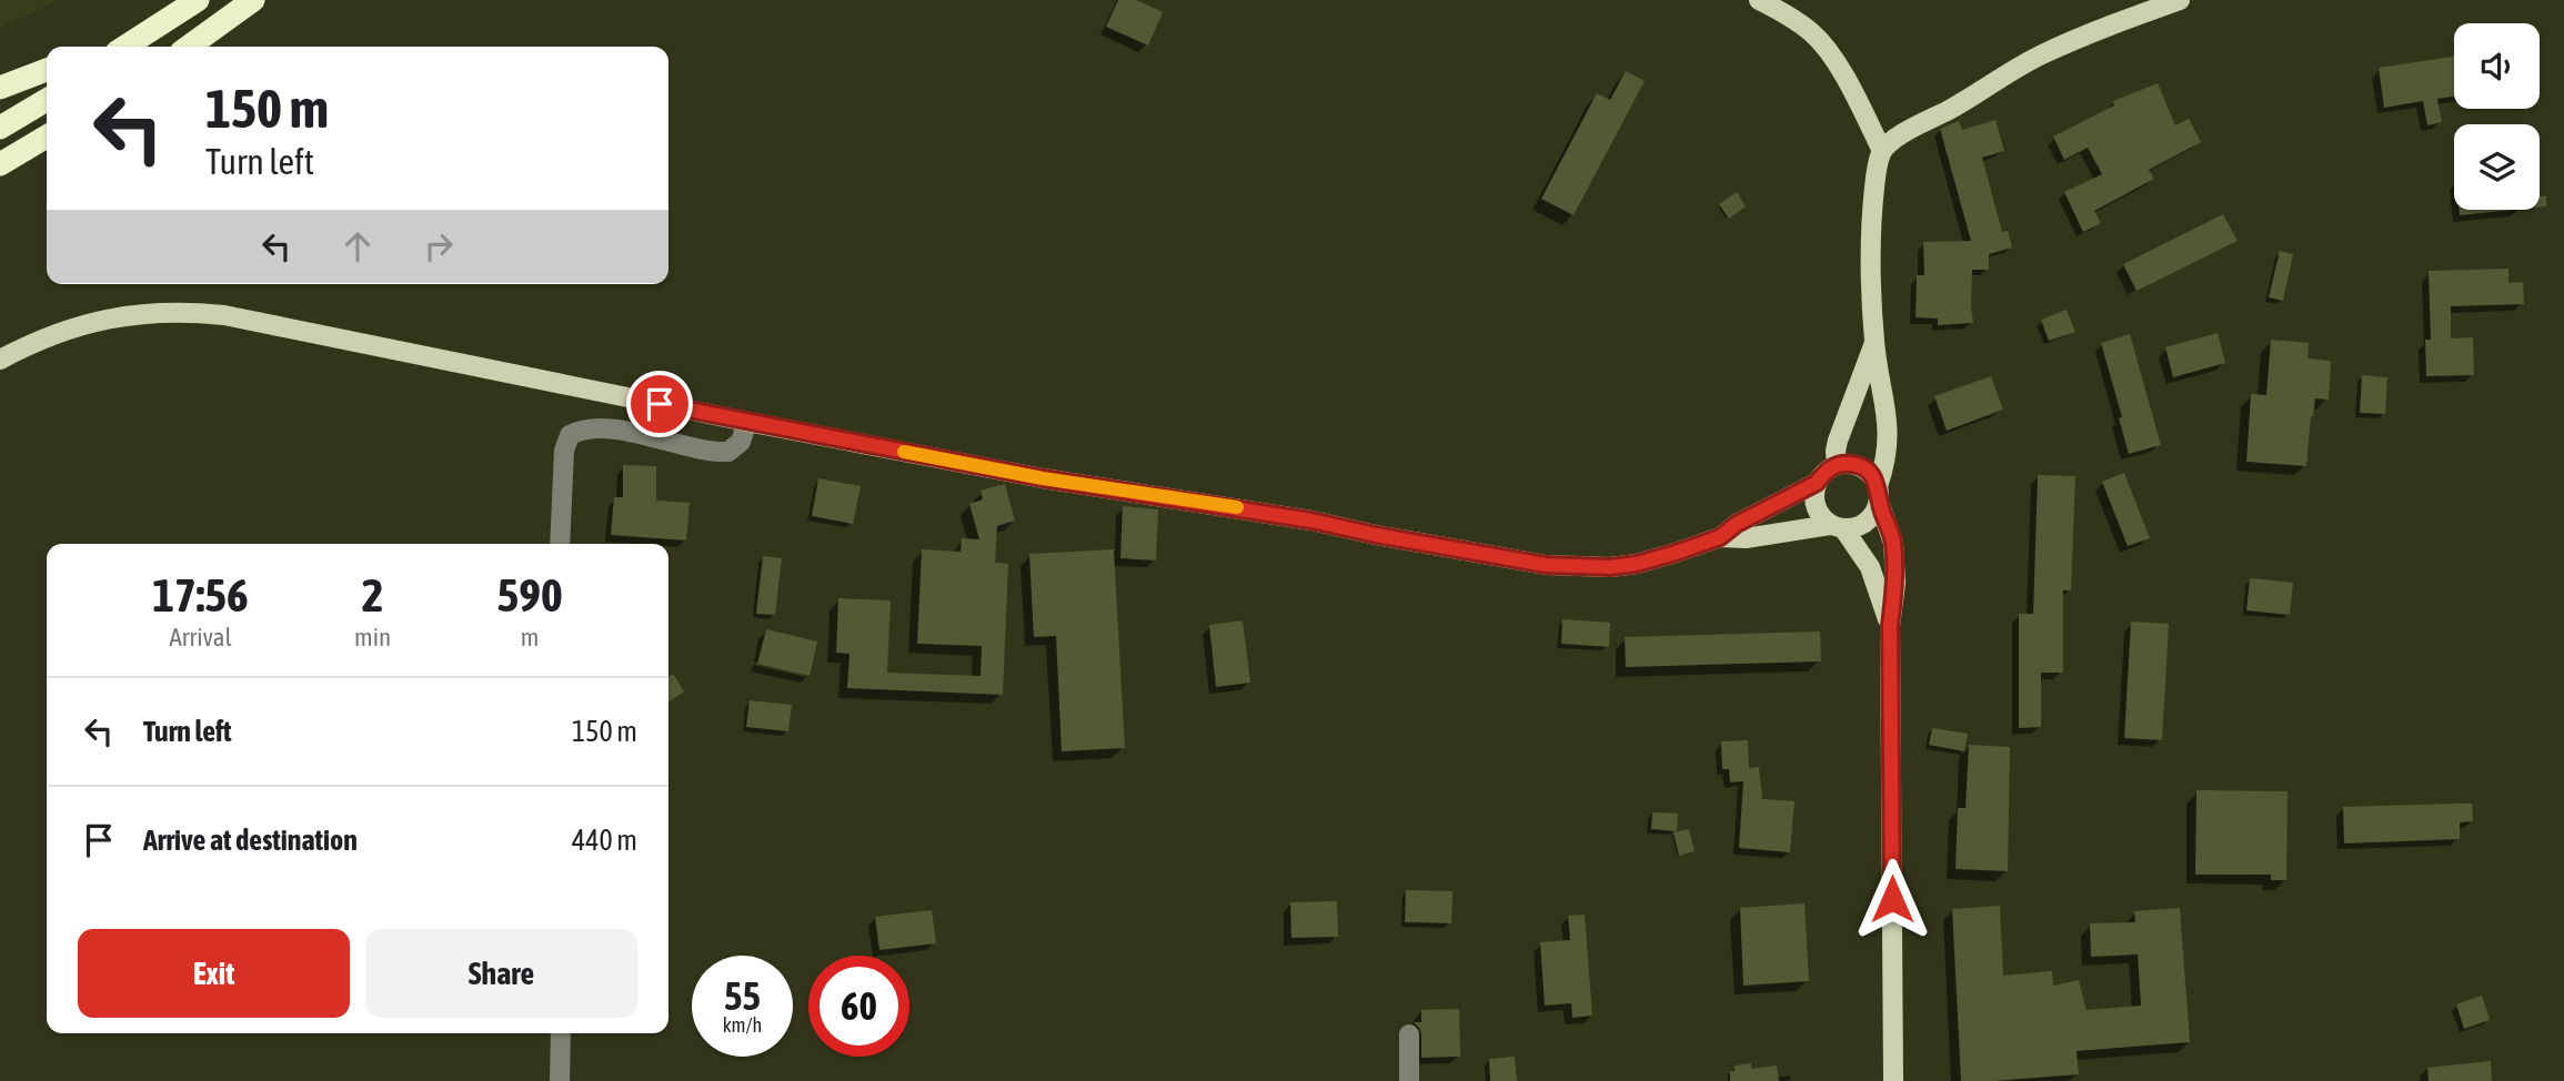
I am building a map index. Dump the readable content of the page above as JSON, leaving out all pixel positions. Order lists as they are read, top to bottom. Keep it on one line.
{"page":{"turn":["150 m","Turn left"],"eta":["17:56","Arrival","2","min","590","m"],"list":[{"name":"Turn left","value":"150 m"},{"name":"Arrive at destination","value":"440 m"}],"buttons":["Exit","Share"],"speed":"55 km/h","limit":"60"}}
